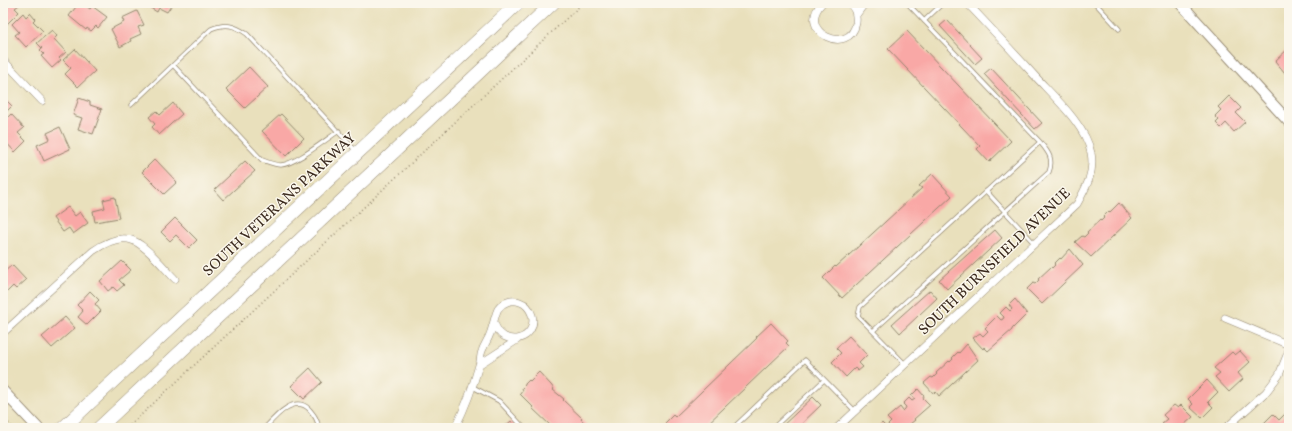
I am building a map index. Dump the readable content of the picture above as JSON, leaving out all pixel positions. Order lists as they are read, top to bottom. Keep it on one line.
{"streets":{"highway":["SOUTH VETERANS PARKWAY"],"street":["SOUTH BURNSFIELD AVENUE"]}}
